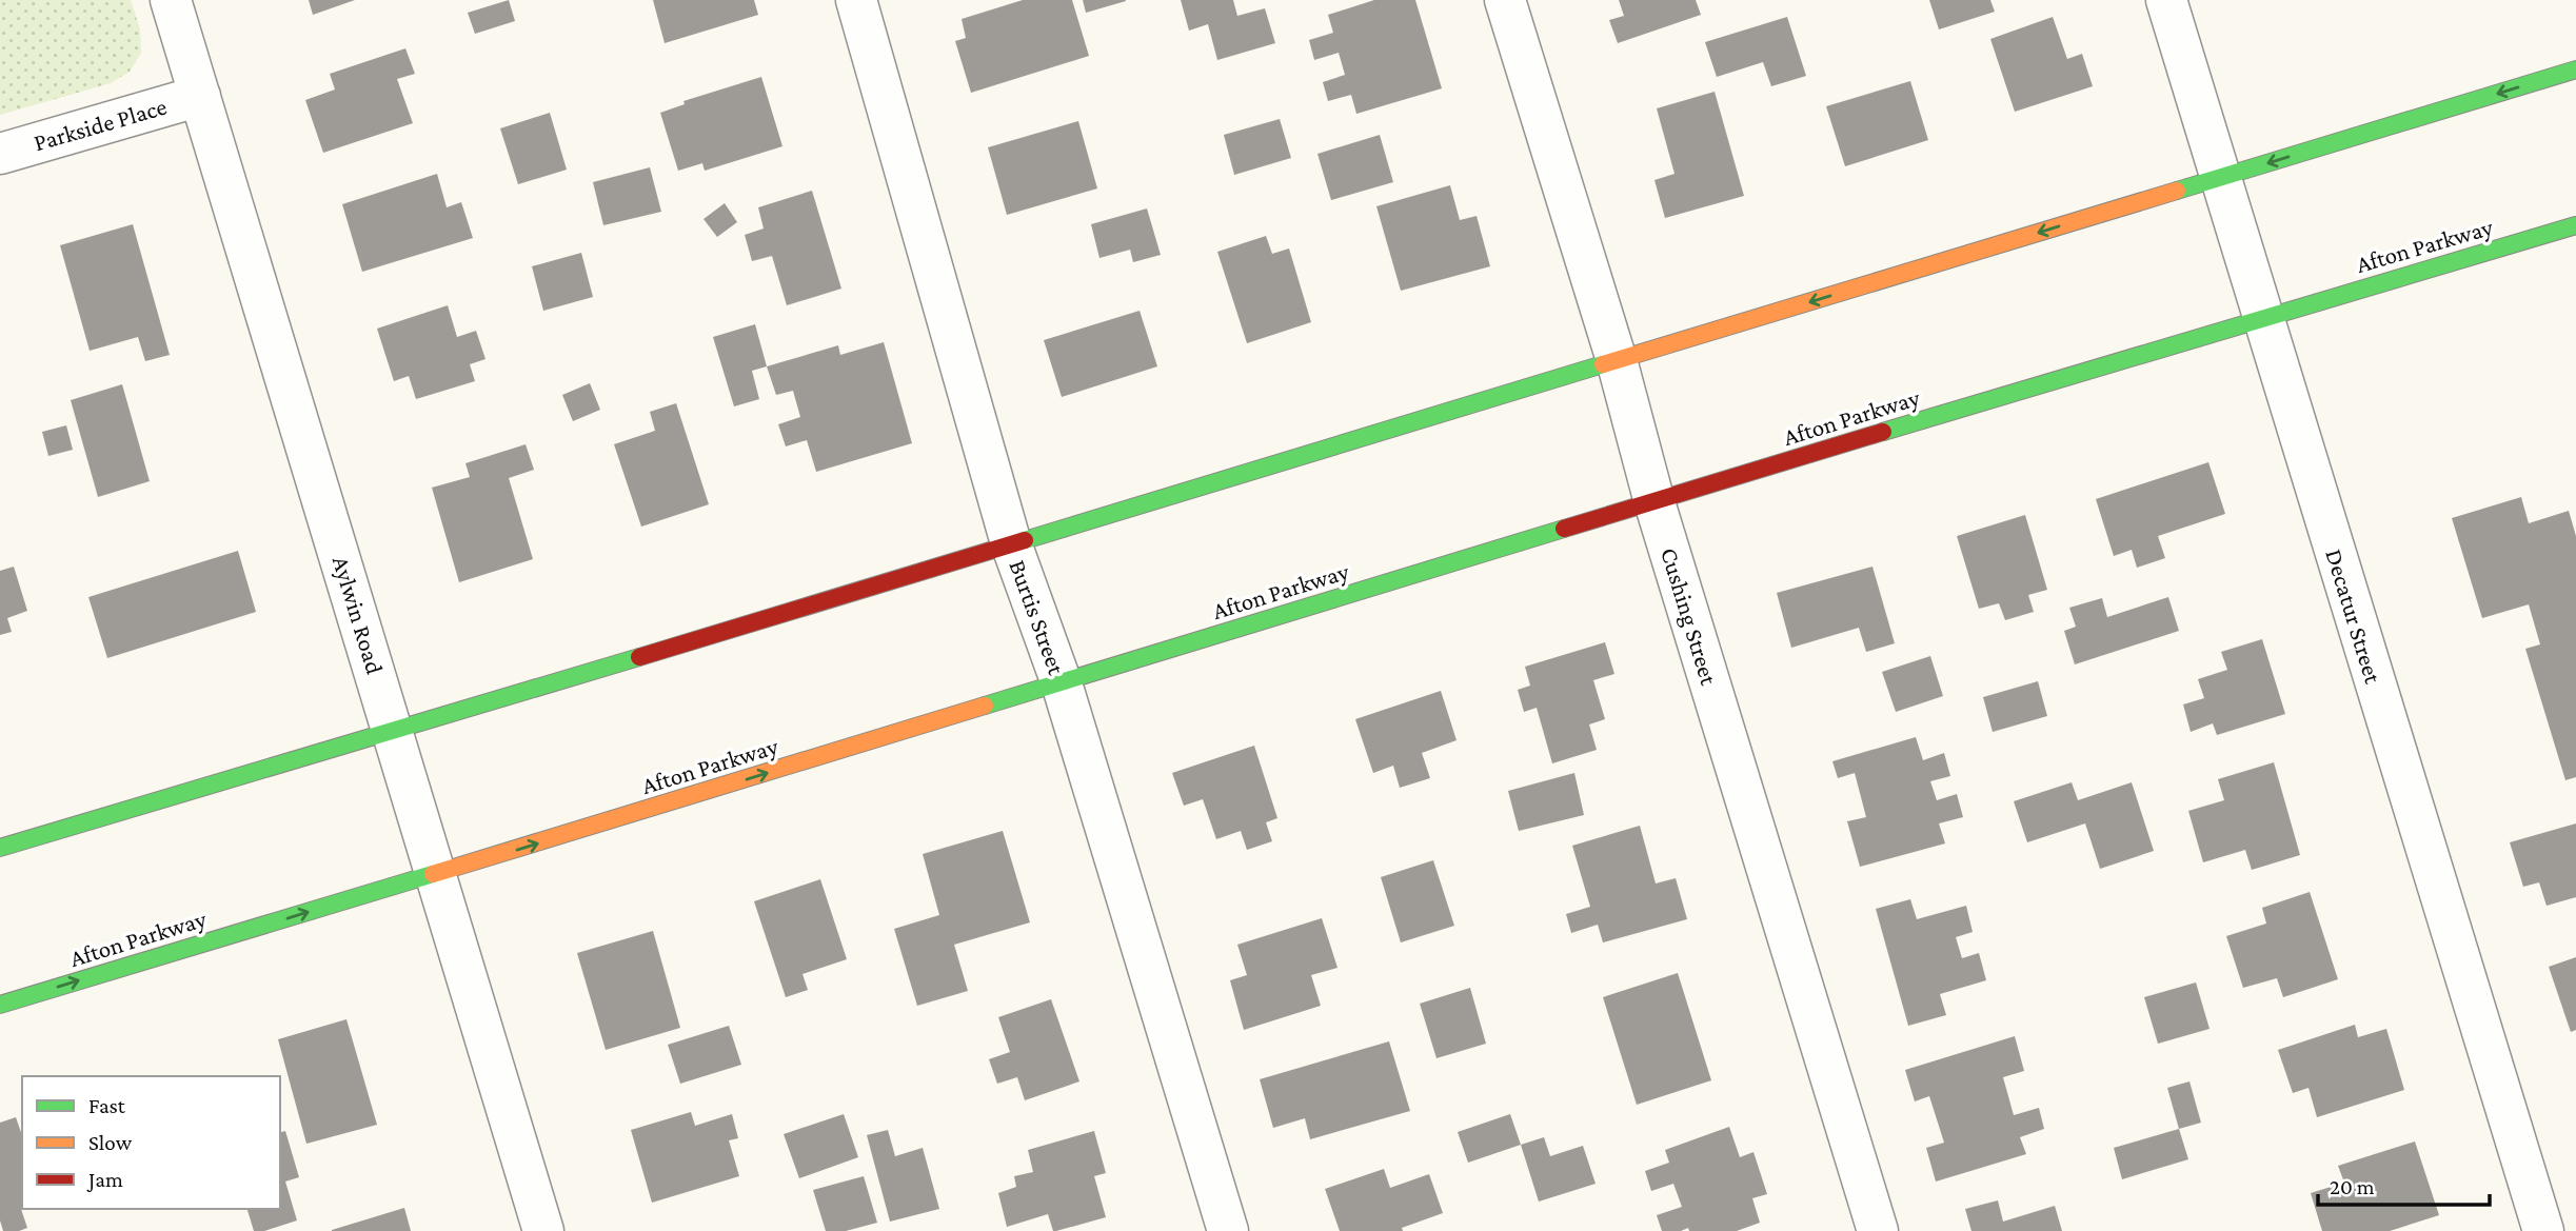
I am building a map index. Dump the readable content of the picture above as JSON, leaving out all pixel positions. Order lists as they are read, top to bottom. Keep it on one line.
{"streets":{"street":["Parkside Place","Afton Parkway","Aylwin Road","Cushing Street","Decatur Street","Burtis Street"]},"crossings":[["Parkside Place","Aylwin Road"],["Afton Parkway","Aylwin Road"],["Afton Parkway","Cushing Street"],["Afton Parkway","Decatur Street"],["Afton Parkway","Burtis Street"]],"legend":["Fast","Slow","Jam"],"scale_bar":"20 m"}
